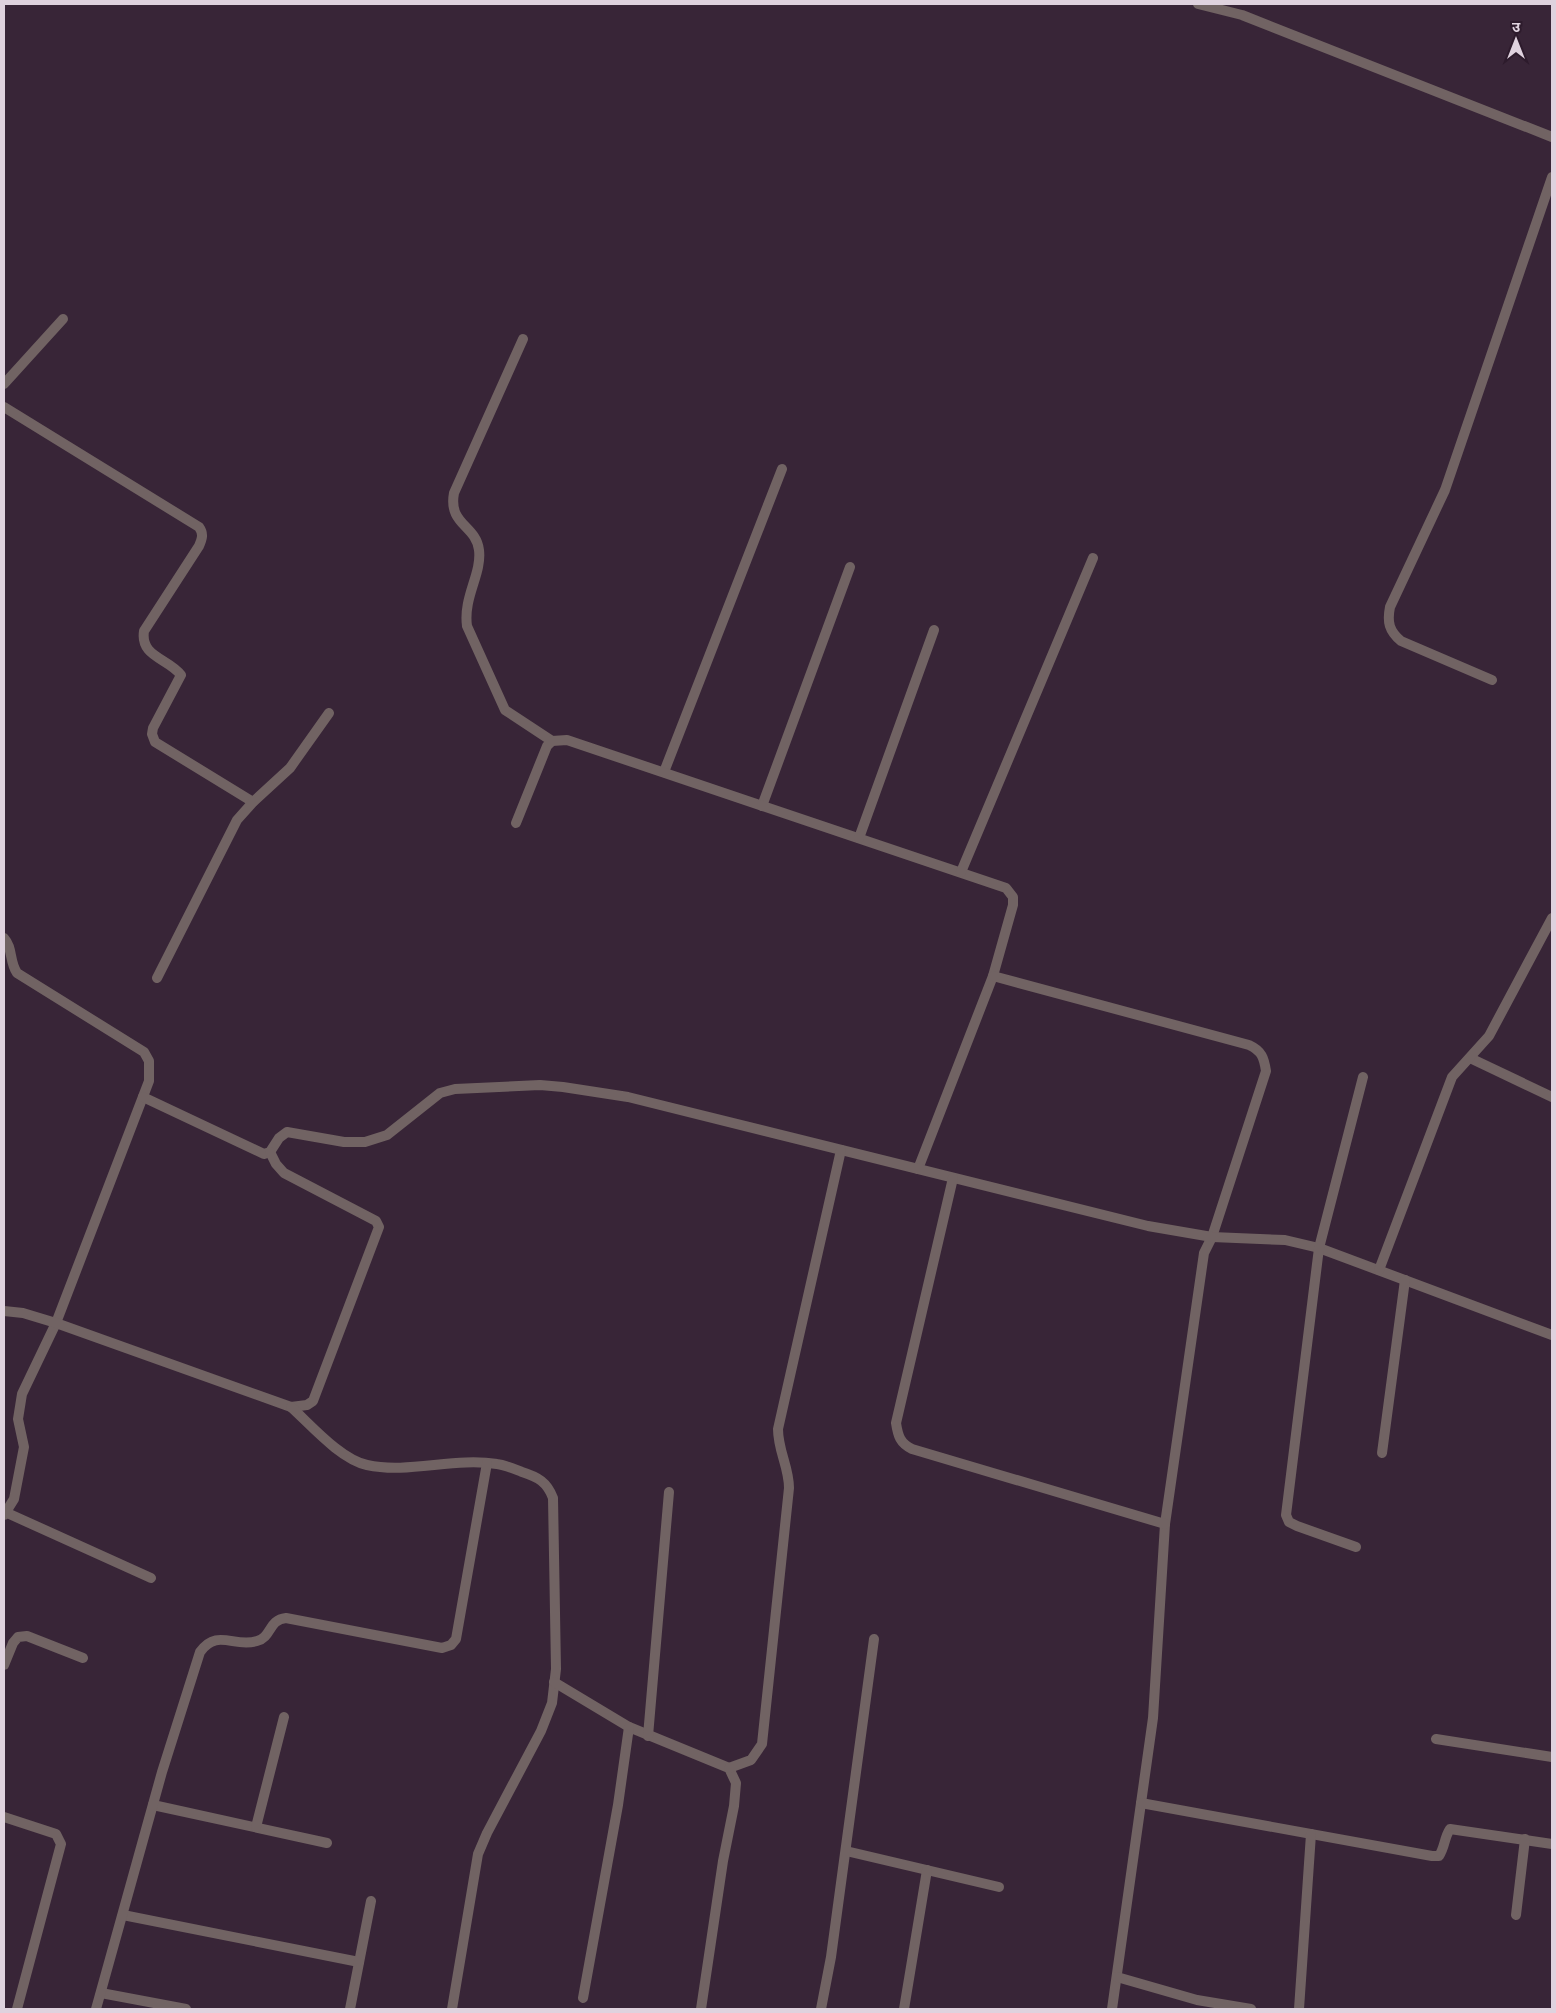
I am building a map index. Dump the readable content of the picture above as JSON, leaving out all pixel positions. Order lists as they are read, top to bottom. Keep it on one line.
{"north":"top"}
